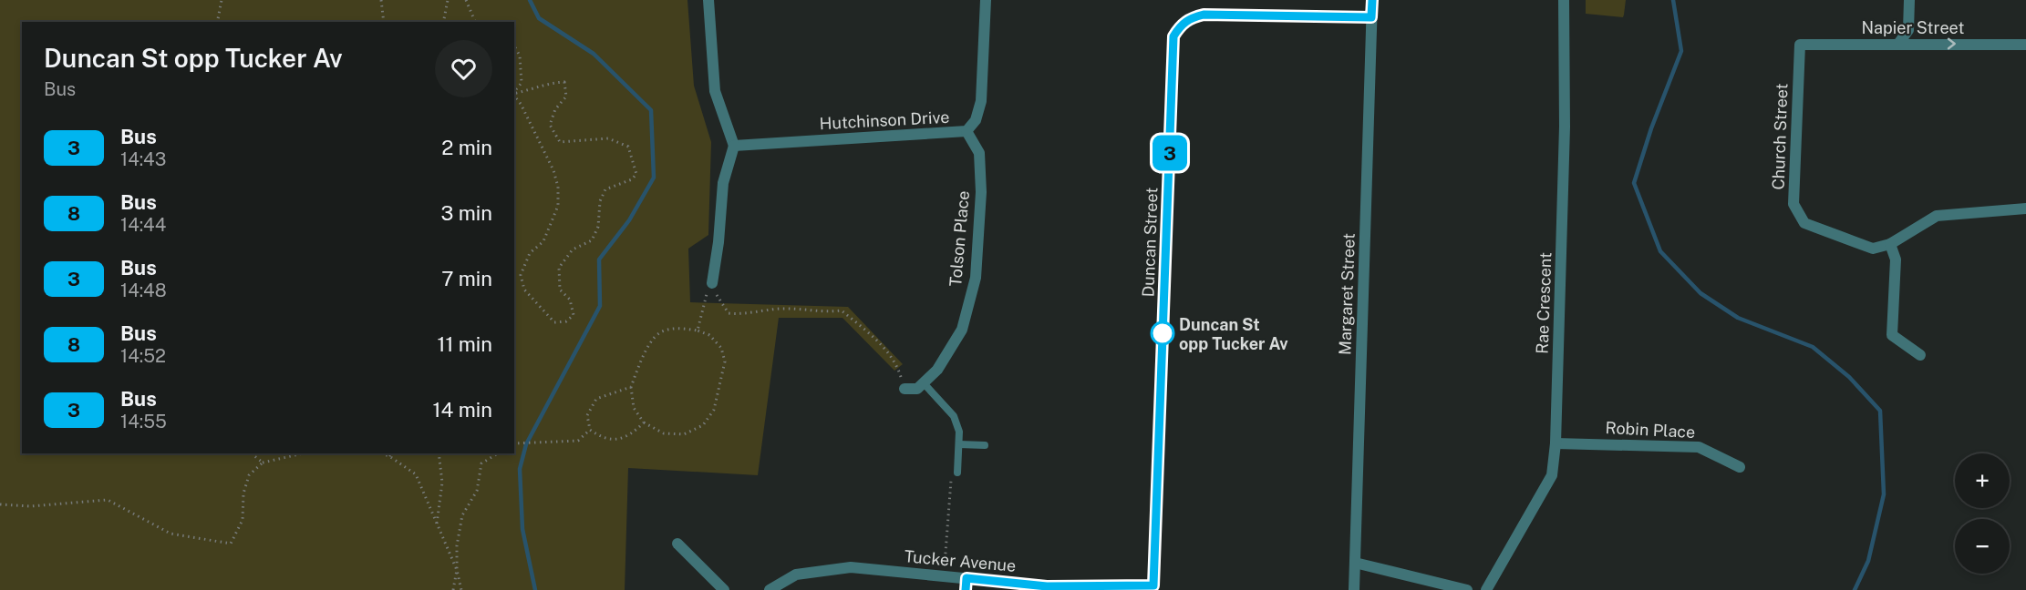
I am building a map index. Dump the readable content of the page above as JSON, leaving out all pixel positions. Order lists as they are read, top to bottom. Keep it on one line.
{"streets":{"street":["Napier Street","Hutchinson Drive","Church Street","Tolson Place","Duncan Street","Margaret Street","Rae Crescent","Robin Place","Tucker Avenue"]},"crossings":[["Napier Street","Church Street"],["Hutchinson Drive","Tolson Place"],["Duncan Street","Margaret Street"],["Duncan Street","Tucker Avenue"],["Rae Crescent","Robin Place"]],"one_way":["Napier Street"],"places":["Duncan St opp Tucker Av"],"lines":["bus line 3"],"page":{"on_map":"3","heading":["Duncan St opp Tucker Av","Bus"],"list":[{"mark":"3","name":"Bus","note":"14:43","value":"2 min"},{"mark":"8","name":"Bus","note":"14:44","value":"3 min"},{"mark":"3","name":"Bus","note":"14:48","value":"7 min"},{"mark":"8","name":"Bus","note":"14:52","value":"11 min"},{"mark":"3","name":"Bus","note":"14:55","value":"14 min"}],"map_buttons":["+","−"]}}
